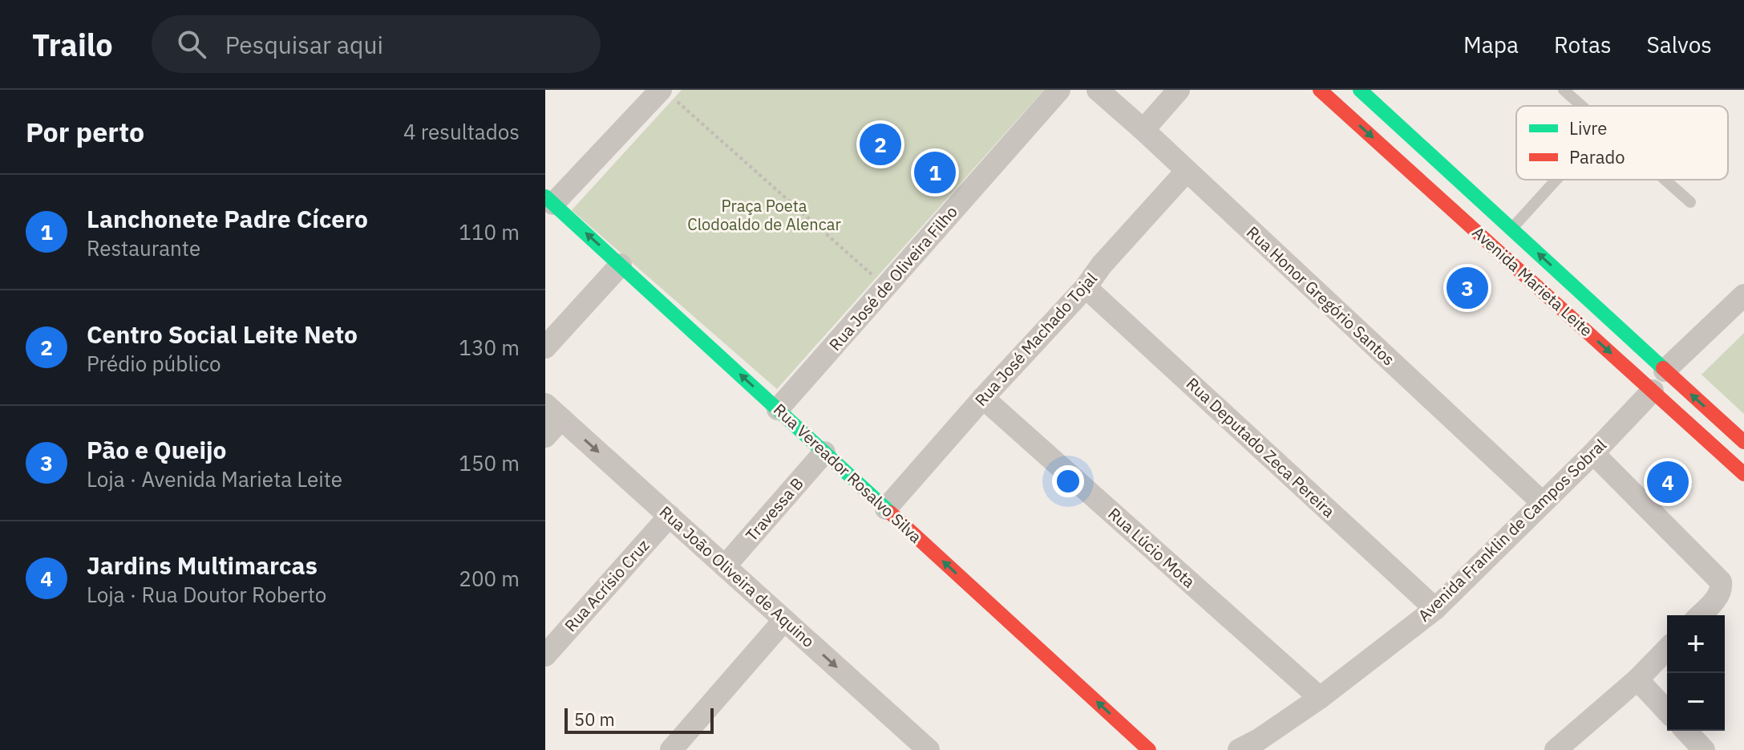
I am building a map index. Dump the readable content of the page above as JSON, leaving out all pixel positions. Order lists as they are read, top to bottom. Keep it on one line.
{"streets":{"street":["Rua José de Oliveira Filho","Avenida Marieta Leite","Rua Honor Gregório Santos","Rua José Machado Tojal","Rua Deputado Zeca Pereira","Rua Vereador Rosalvo Silva","Travessa B","Avenida Franklin de Campos Sobral","Rua Lúcio Mota","Rua João Oliveira de Aquino","Rua Acrísio Cruz"]},"crossings":[["Rua José de Oliveira Filho","Rua Vereador Rosalvo Silva"],["Avenida Marieta Leite","Avenida Franklin de Campos Sobral"],["Rua Honor Gregório Santos","Rua José Machado Tojal"],["Rua Honor Gregório Santos","Avenida Franklin de Campos Sobral"],["Rua José Machado Tojal","Rua Deputado Zeca Pereira"],["Rua José Machado Tojal","Rua Vereador Rosalvo Silva"],["Rua José Machado Tojal","Rua Lúcio Mota"],["Rua Deputado Zeca Pereira","Avenida Franklin de Campos Sobral"],["Rua Vereador Rosalvo Silva","Travessa B"],["Travessa B","Rua João Oliveira de Aquino"],["Avenida Franklin de Campos Sobral","Rua Lúcio Mota"],["Rua João Oliveira de Aquino","Rua Acrísio Cruz"]],"one_way":["Rua Vereador Rosalvo Silva","Rua João Oliveira de Aquino"],"parks":["Praça Poeta Clodoaldo de Alencar"],"legend":["Livre","Parado"],"scale_bar":"50 m","page":{"header":"Trailo","search":"Pesquisar aqui","nav":["Mapa","Rotas","Salvos"],"heading":["Por perto","4 resultados"],"pins":["2","1","3","4"],"list":[{"mark":"1","name":"Lanchonete Padre Cícero","note":"Restaurante","value":"110 m"},{"mark":"2","name":"Centro Social Leite Neto","note":"Prédio público","value":"130 m"},{"mark":"3","name":"Pão e Queijo","note":"Loja · Avenida Marieta Leite","value":"150 m"},{"mark":"4","name":"Jardins Multimarcas","note":"Loja · Rua Doutor Roberto","value":"200 m"}],"map_buttons":["+","−"],"scale":"50 m"}}
